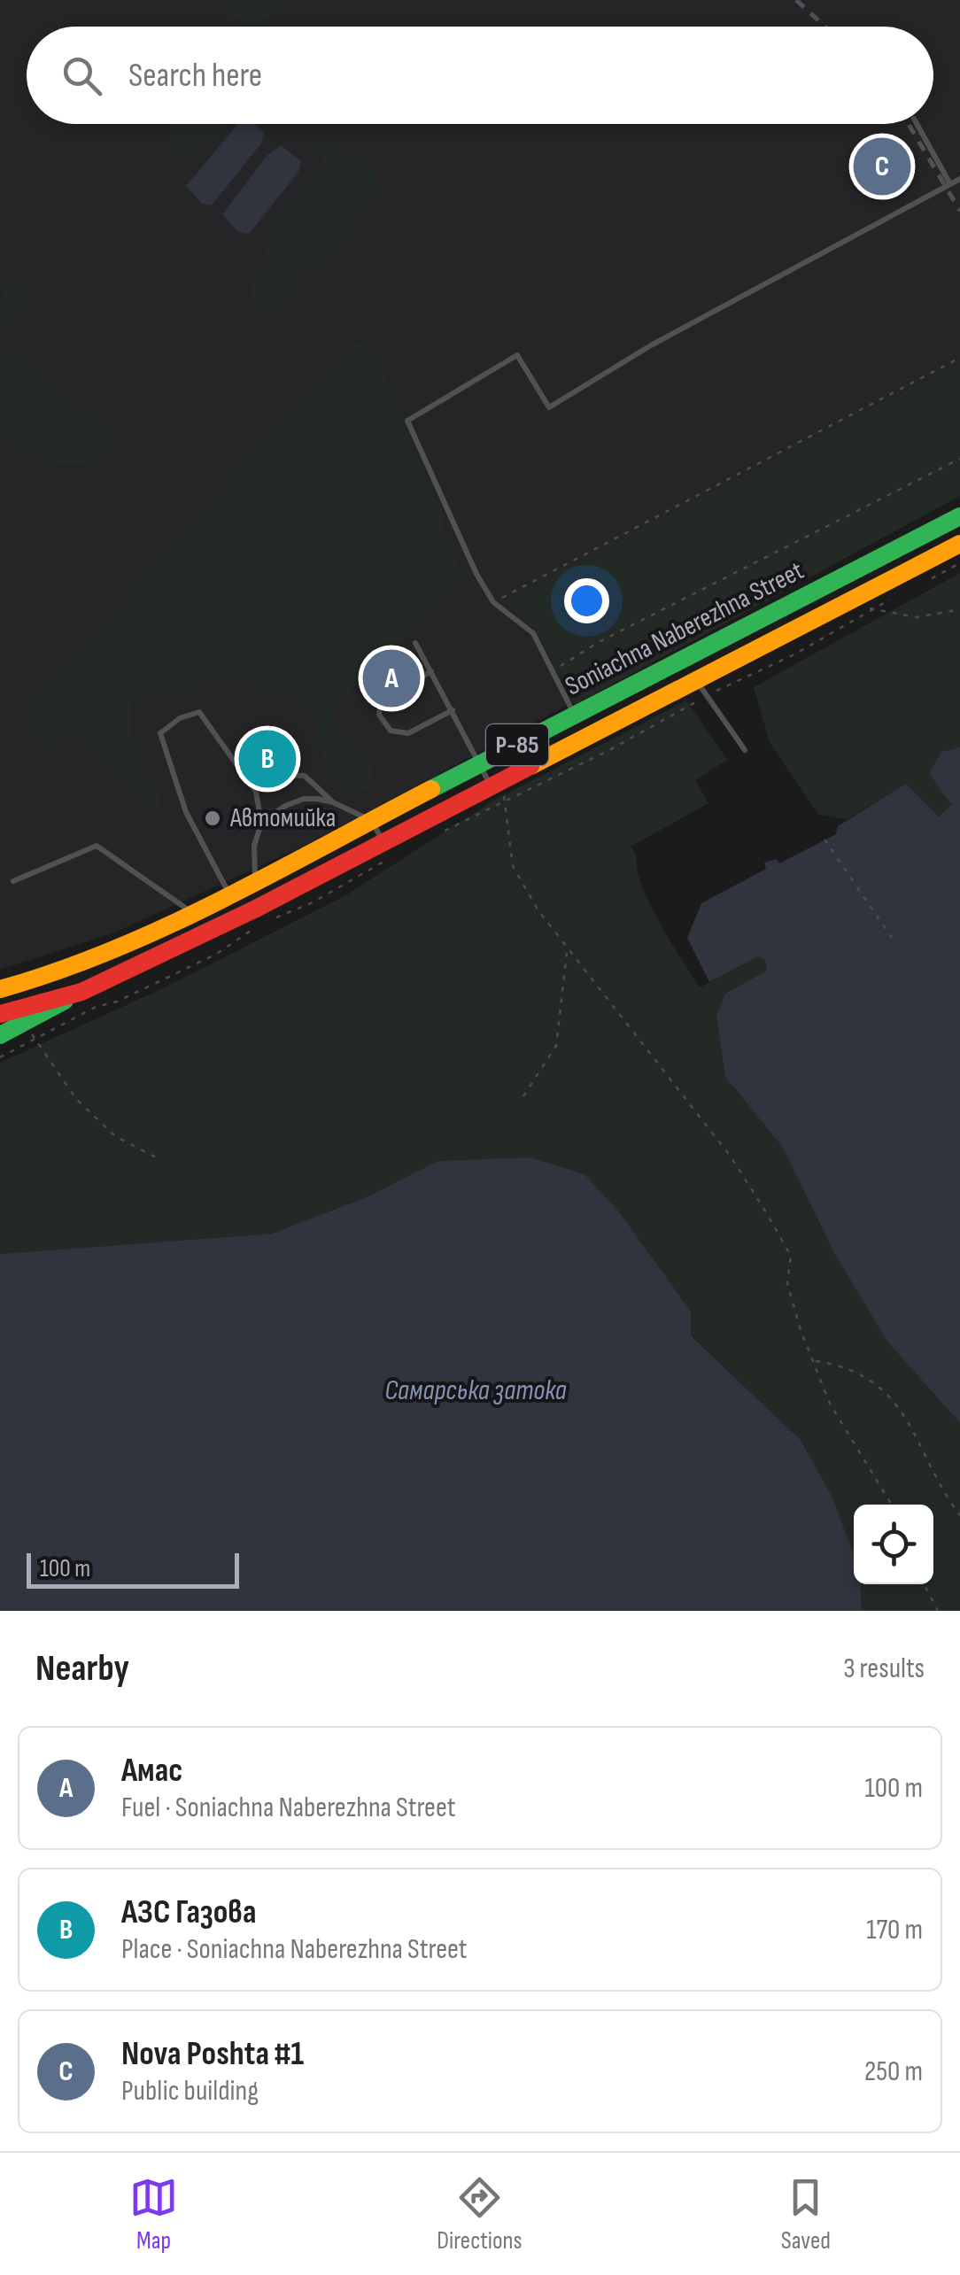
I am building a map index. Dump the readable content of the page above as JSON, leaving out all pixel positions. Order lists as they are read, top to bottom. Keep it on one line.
{"streets":{"main road":["Soniachna Naberezhna Street","Р-85"]},"water":["Самарська затока"],"places":["Автомийка"],"scale_bar":"100 m","page":{"search":"Search here","pins":["C","A","B"],"scale":"100 m","heading":["Nearby","3 results"],"list":[{"mark":"A","name":"Амас","note":"Fuel · Soniachna Naberezhna Street","value":"100 m"},{"mark":"B","name":"АЗС Газова","note":"Place · Soniachna Naberezhna Street","value":"170 m"},{"mark":"C","name":"Nova Poshta #1","note":"Public building","value":"250 m"}],"nav":["Map","Directions","Saved"]}}
